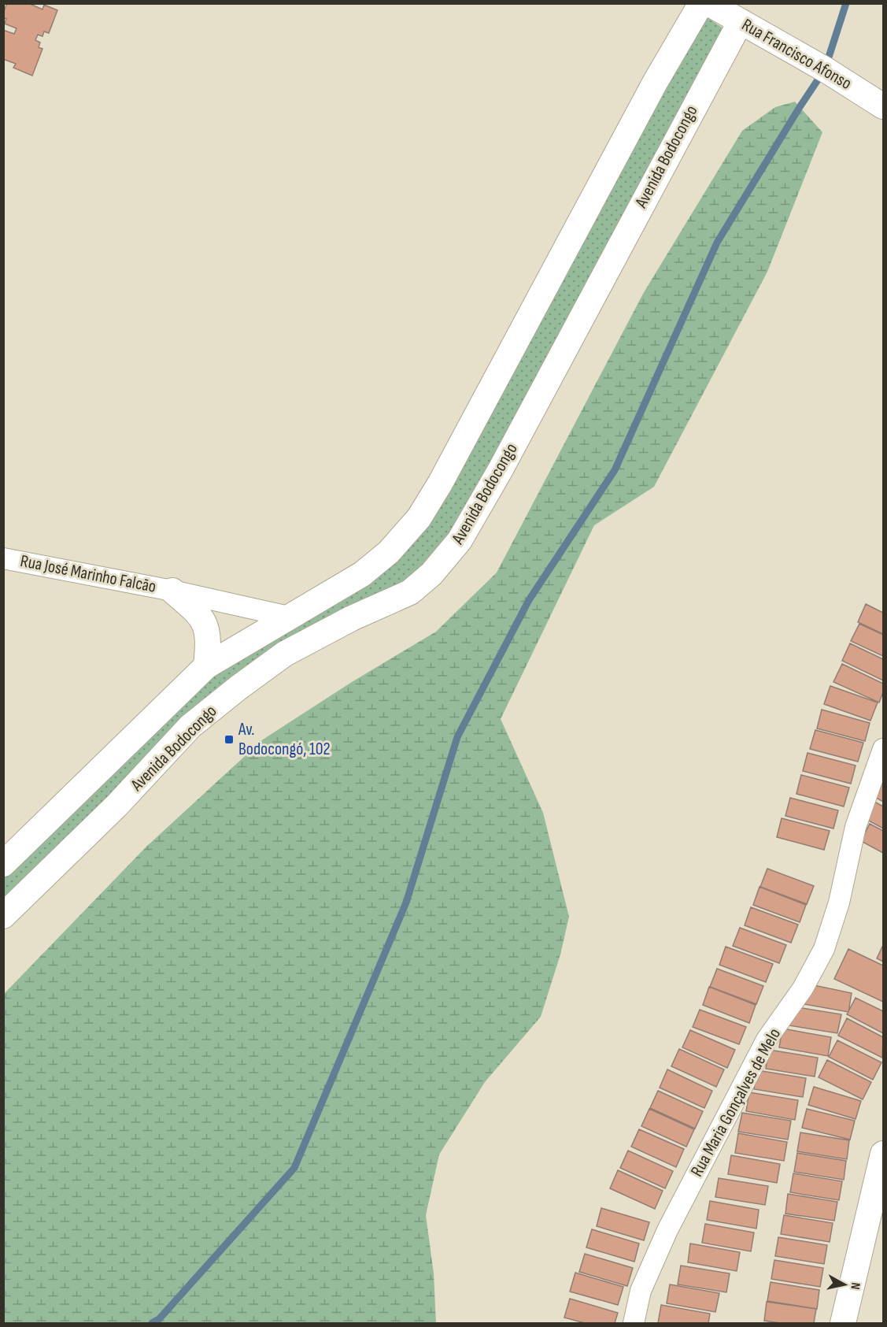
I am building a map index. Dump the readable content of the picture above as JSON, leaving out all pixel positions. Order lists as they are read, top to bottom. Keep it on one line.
{"streets":{"street":["Rua Francisco Afonso","Avenida Bodocongo","Rua José Marinho Falcão","Rua Maria Gonçalves de Melo"]},"crossings":[["Rua Francisco Afonso","Avenida Bodocongo"],["Avenida Bodocongo","Rua José Marinho Falcão"]],"places":{"transit":["Av. Bodocongó, 102"]},"north":"right"}
